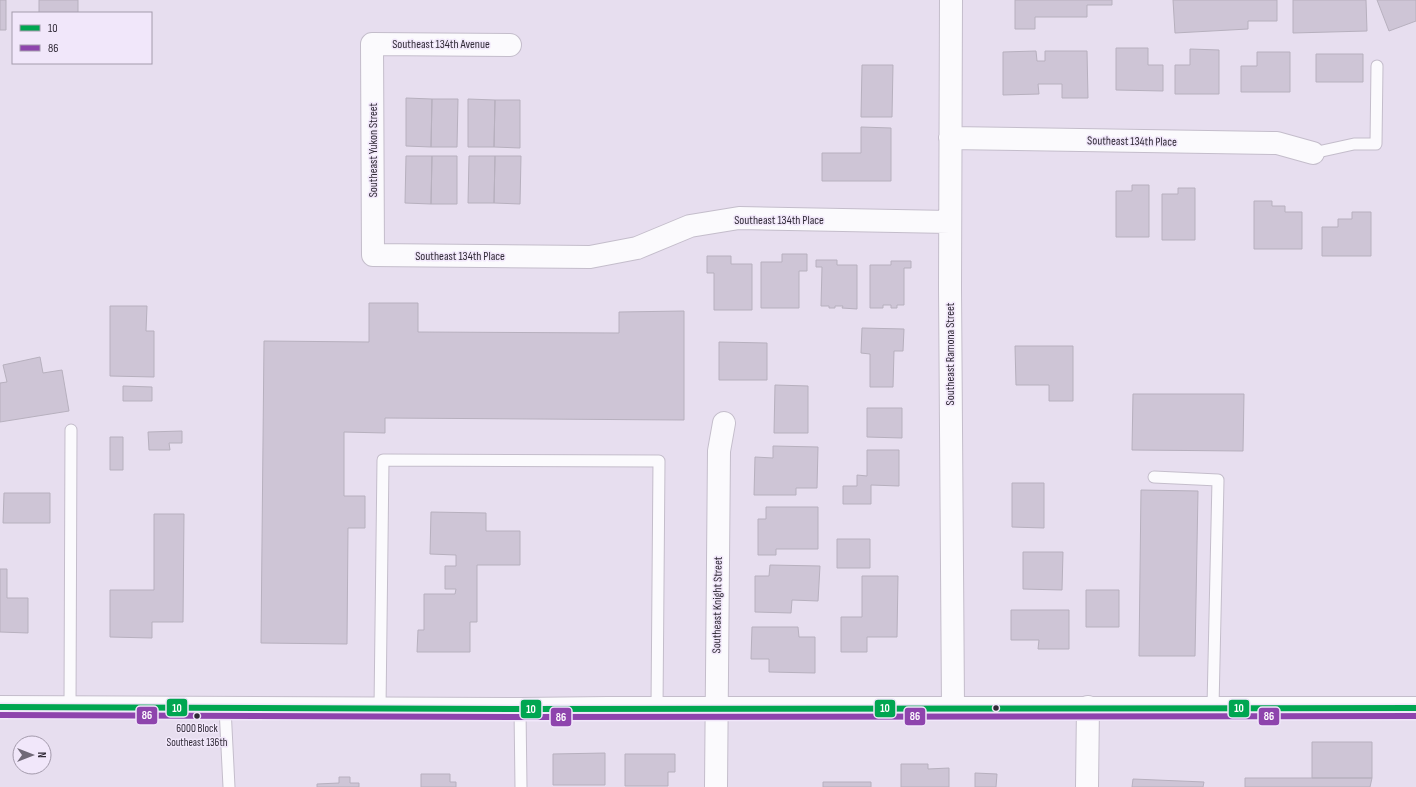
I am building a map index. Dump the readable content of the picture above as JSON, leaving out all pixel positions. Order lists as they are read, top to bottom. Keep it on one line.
{"streets":{"street":["Southeast 134th Avenue","Southeast 134th Place","Southeast Yukon Street","Southeast Ramona Street","Southeast Knight Street"]},"crossings":[["Southeast 134th Avenue","Southeast Yukon Street"],["Southeast 134th Place","Southeast Yukon Street"],["Southeast 134th Place","Southeast Ramona Street"]],"places":["6000 Block Southeast 136th"],"lines":["transit line 10","transit line 86"],"legend":["10","86"],"north":"right"}
